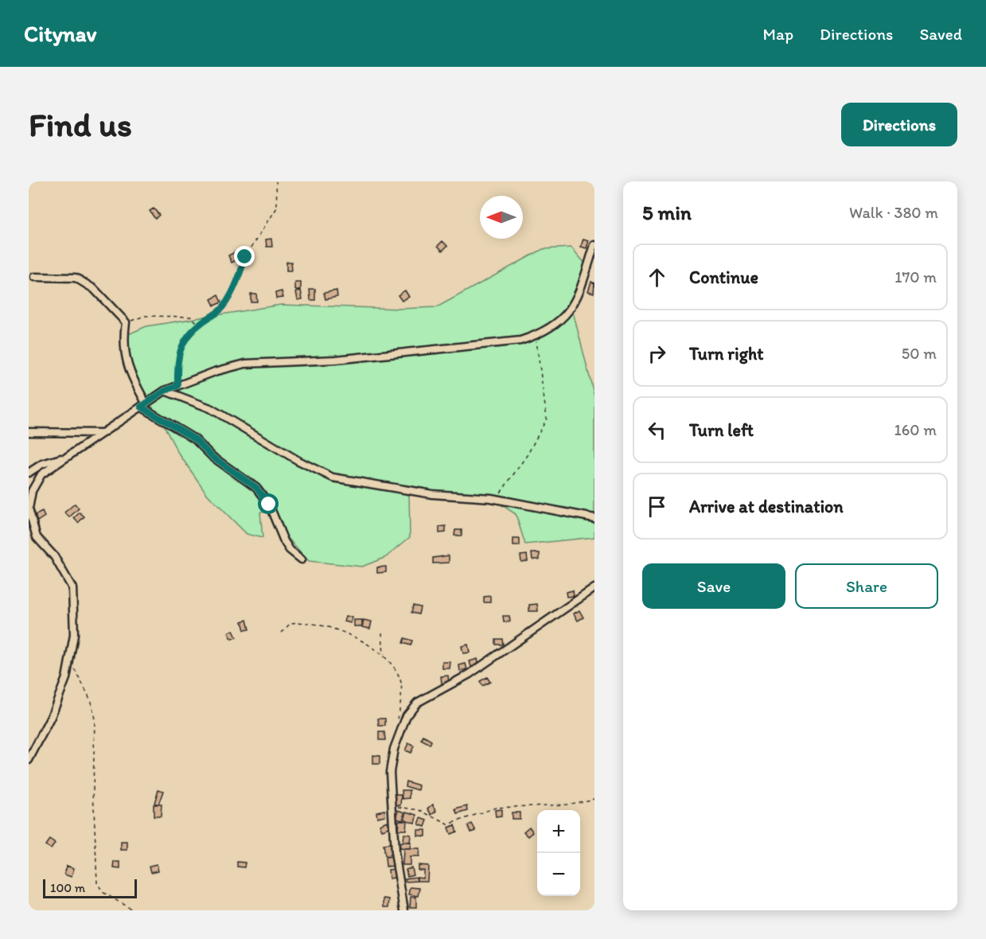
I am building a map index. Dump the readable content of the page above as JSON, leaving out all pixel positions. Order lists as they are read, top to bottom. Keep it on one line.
{"scale_bar":"100 m","north":"left","page":{"header":"Citynav","nav":["Map","Directions","Saved"],"buttons":["Directions",["Save","Share"]],"title":"Find us","heading":["5 min","Walk · 380 m"],"list":[["Continue","170 m"],["Turn right","50 m"],["Turn left","160 m"],"Arrive at destination"],"map_buttons":["+","−"],"scale":"100 m"}}
